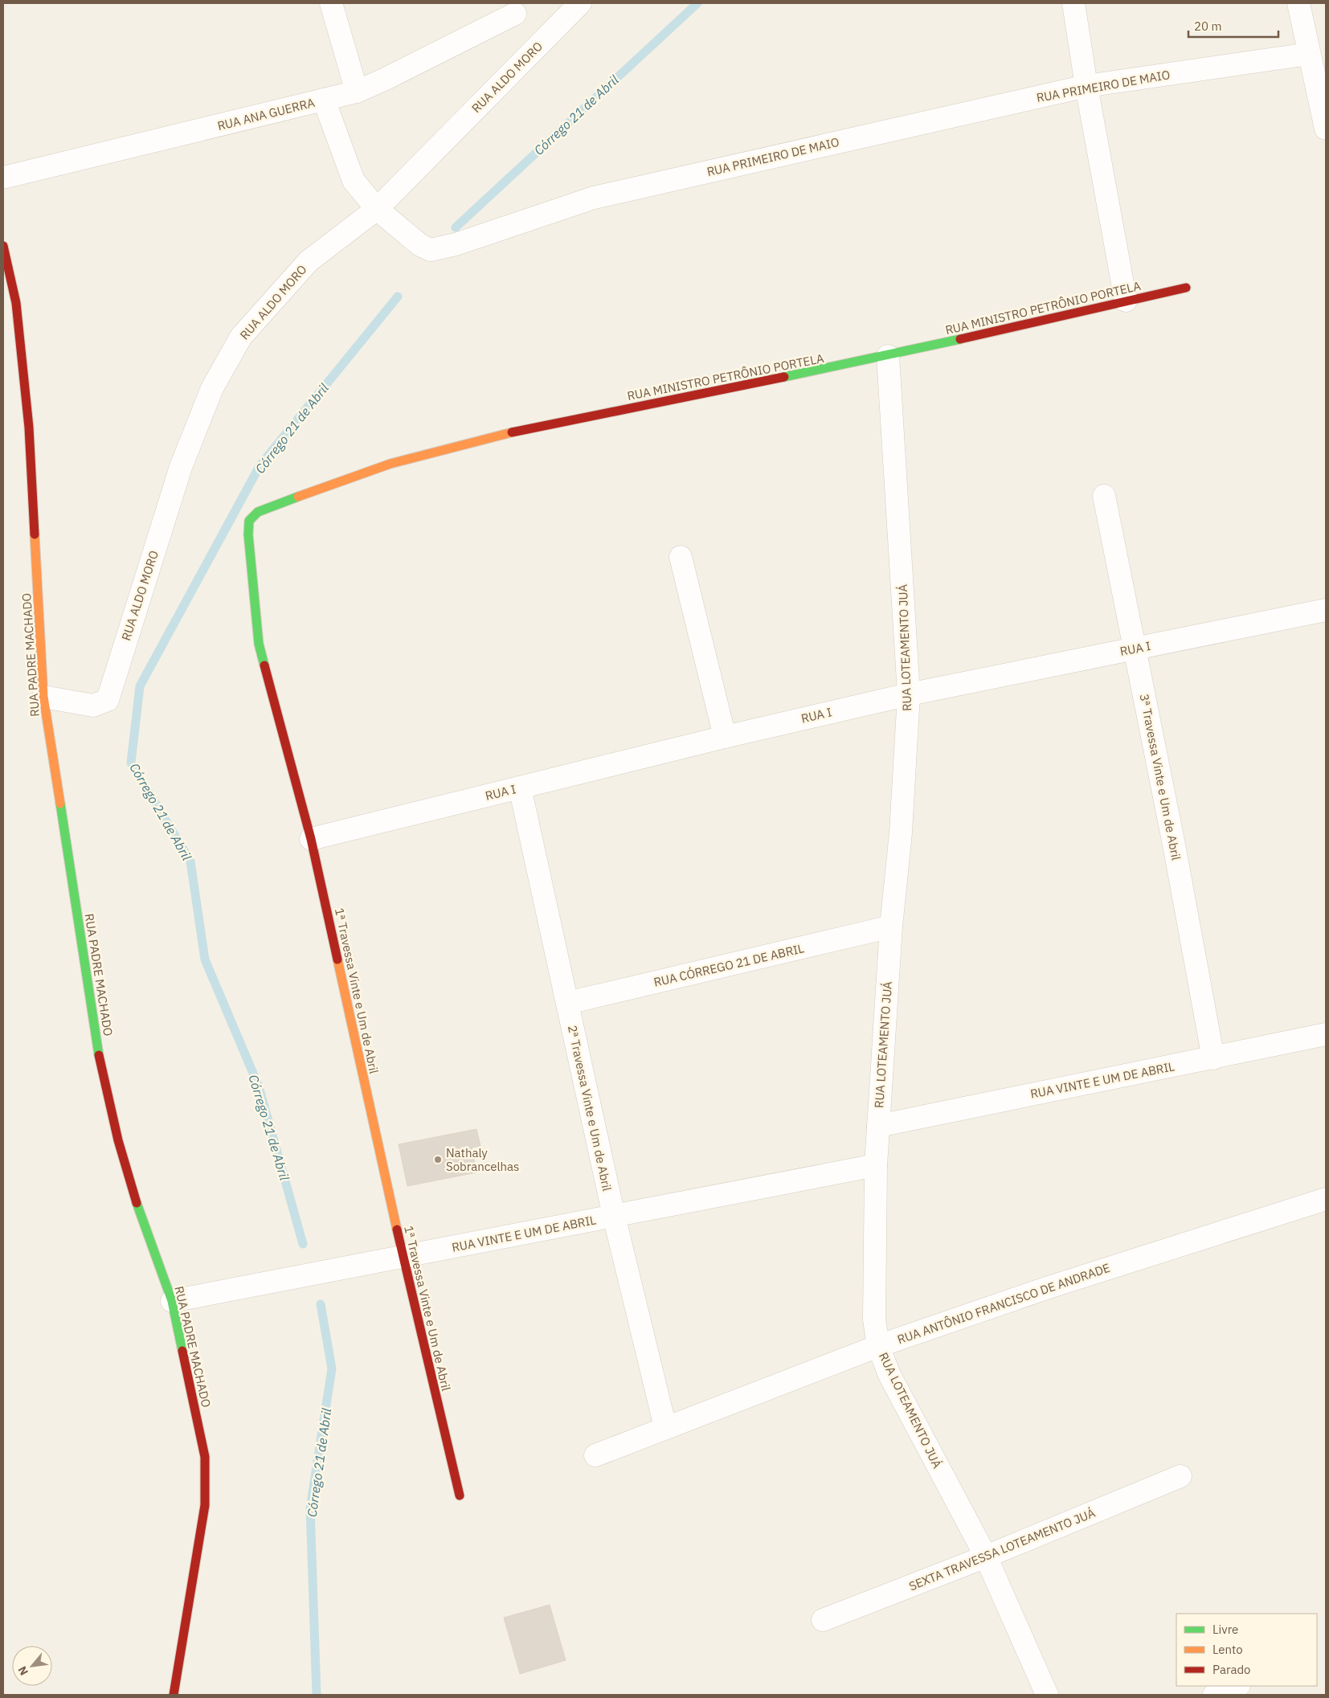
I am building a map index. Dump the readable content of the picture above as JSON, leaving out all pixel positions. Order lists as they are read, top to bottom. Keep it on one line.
{"streets":{"street":["RUA ALDO MORO","RUA PRIMEIRO DE MAIO","RUA ANA GUERRA","RUA MINISTRO PETRÔNIO PORTELA","RUA LOTEAMENTO JUÁ","RUA I","RUA PADRE MACHADO","3ª Travessa Vinte e Um de Abril","RUA CÓRREGO 21 DE ABRIL","1ª Travessa Vinte e Um de Abril","RUA VINTE E UM DE ABRIL","2ª Travessa Vinte e Um de Abril","RUA ANTÔNIO FRANCISCO DE ANDRADE","SEXTA TRAVESSA LOTEAMENTO JUÁ"]},"crossings":[["RUA ALDO MORO","RUA PRIMEIRO DE MAIO"],["RUA ALDO MORO","RUA PADRE MACHADO"],["RUA PRIMEIRO DE MAIO","RUA ANA GUERRA"],["RUA MINISTRO PETRÔNIO PORTELA","RUA LOTEAMENTO JUÁ"],["RUA MINISTRO PETRÔNIO PORTELA","1ª Travessa Vinte e Um de Abril"],["RUA LOTEAMENTO JUÁ","RUA I"],["RUA LOTEAMENTO JUÁ","RUA CÓRREGO 21 DE ABRIL"],["RUA LOTEAMENTO JUÁ","RUA VINTE E UM DE ABRIL"],["RUA LOTEAMENTO JUÁ","RUA ANTÔNIO FRANCISCO DE ANDRADE"],["RUA LOTEAMENTO JUÁ","SEXTA TRAVESSA LOTEAMENTO JUÁ"],["RUA I","3ª Travessa Vinte e Um de Abril"],["RUA I","1ª Travessa Vinte e Um de Abril"],["RUA I","2ª Travessa Vinte e Um de Abril"],["RUA PADRE MACHADO","RUA VINTE E UM DE ABRIL"],["3ª Travessa Vinte e Um de Abril","RUA VINTE E UM DE ABRIL"],["RUA CÓRREGO 21 DE ABRIL","2ª Travessa Vinte e Um de Abril"],["1ª Travessa Vinte e Um de Abril","RUA VINTE E UM DE ABRIL"],["RUA VINTE E UM DE ABRIL","2ª Travessa Vinte e Um de Abril"],["2ª Travessa Vinte e Um de Abril","RUA ANTÔNIO FRANCISCO DE ANDRADE"]],"water":["Córrego 21 de Abril"],"places":["Nathaly Sobrancelhas"],"legend":["Livre","Lento","Parado"],"scale_bar":"20 m","north":"bottom left"}
